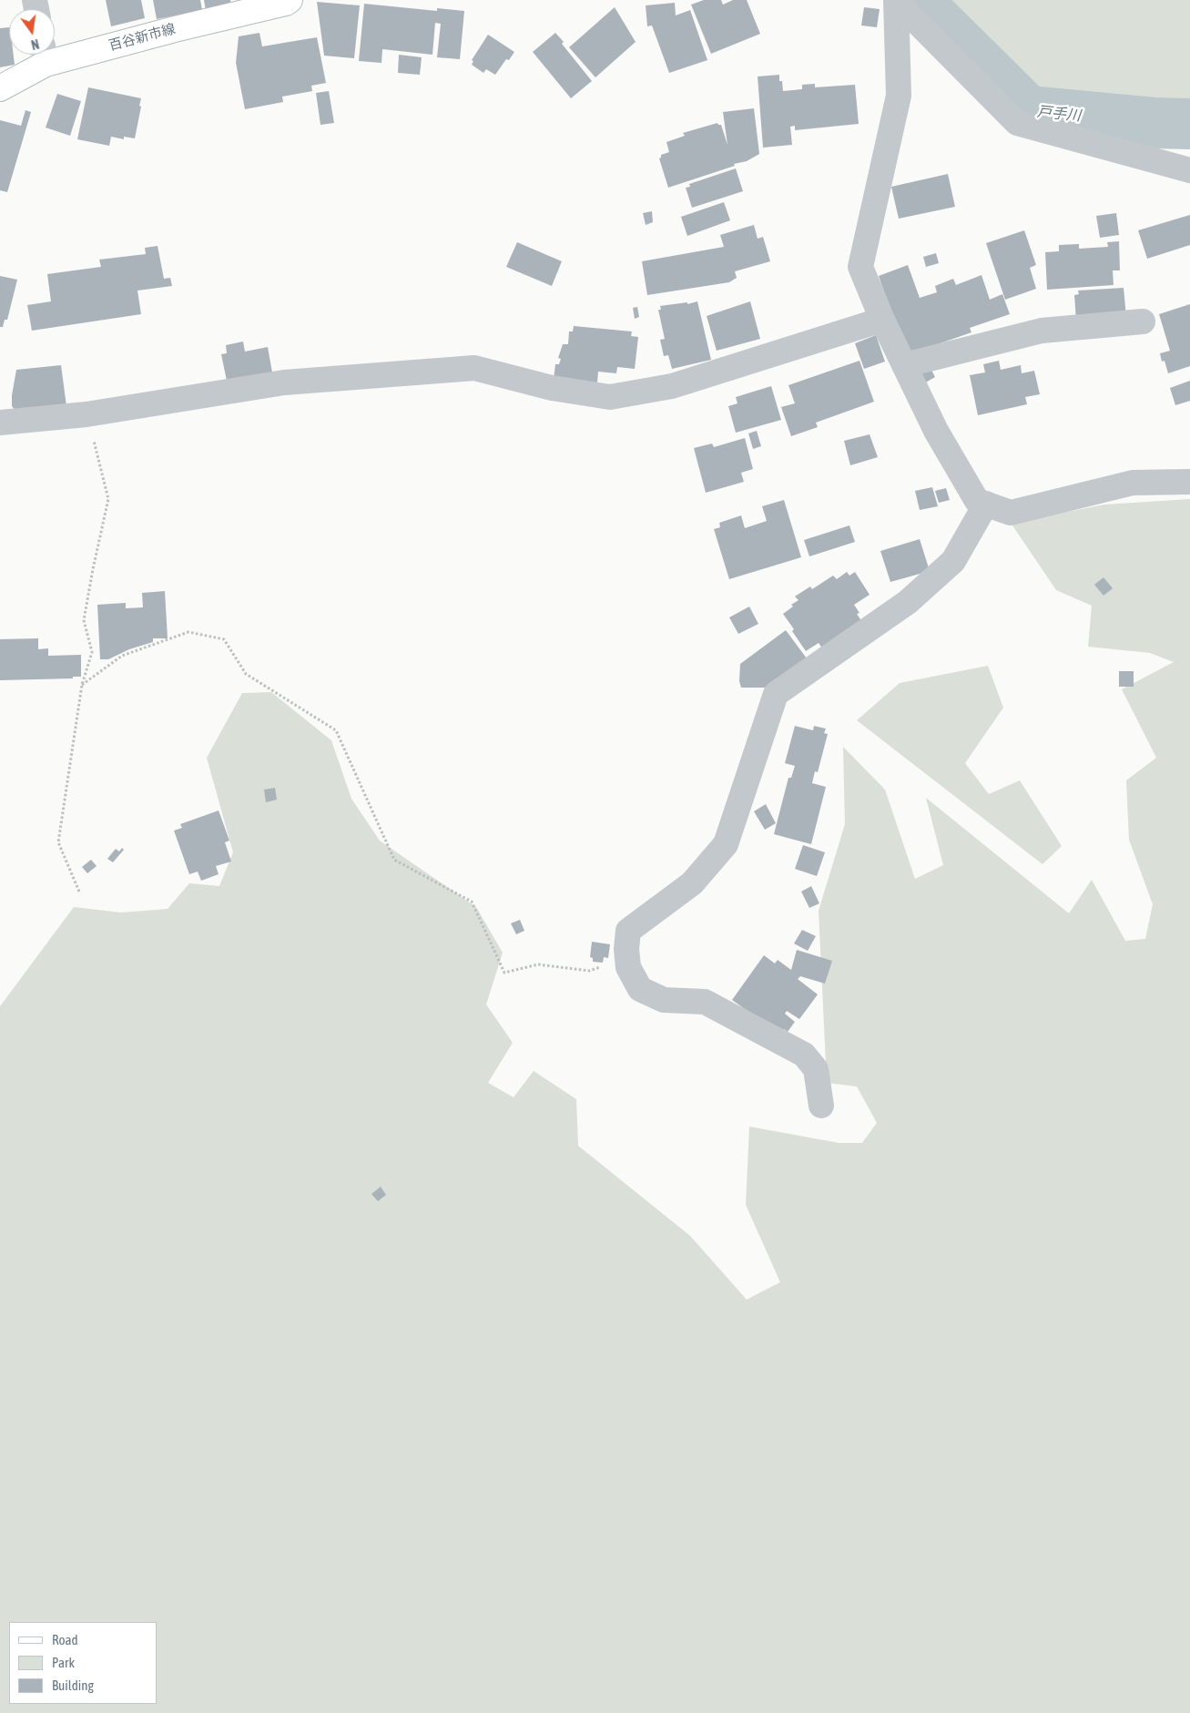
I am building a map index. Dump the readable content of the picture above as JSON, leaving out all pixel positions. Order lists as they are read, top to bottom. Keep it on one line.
{"streets":{"main road":["百谷新市線"]},"water":["戸手川"],"legend":["Road","Park","Building"],"north":"bottom"}
